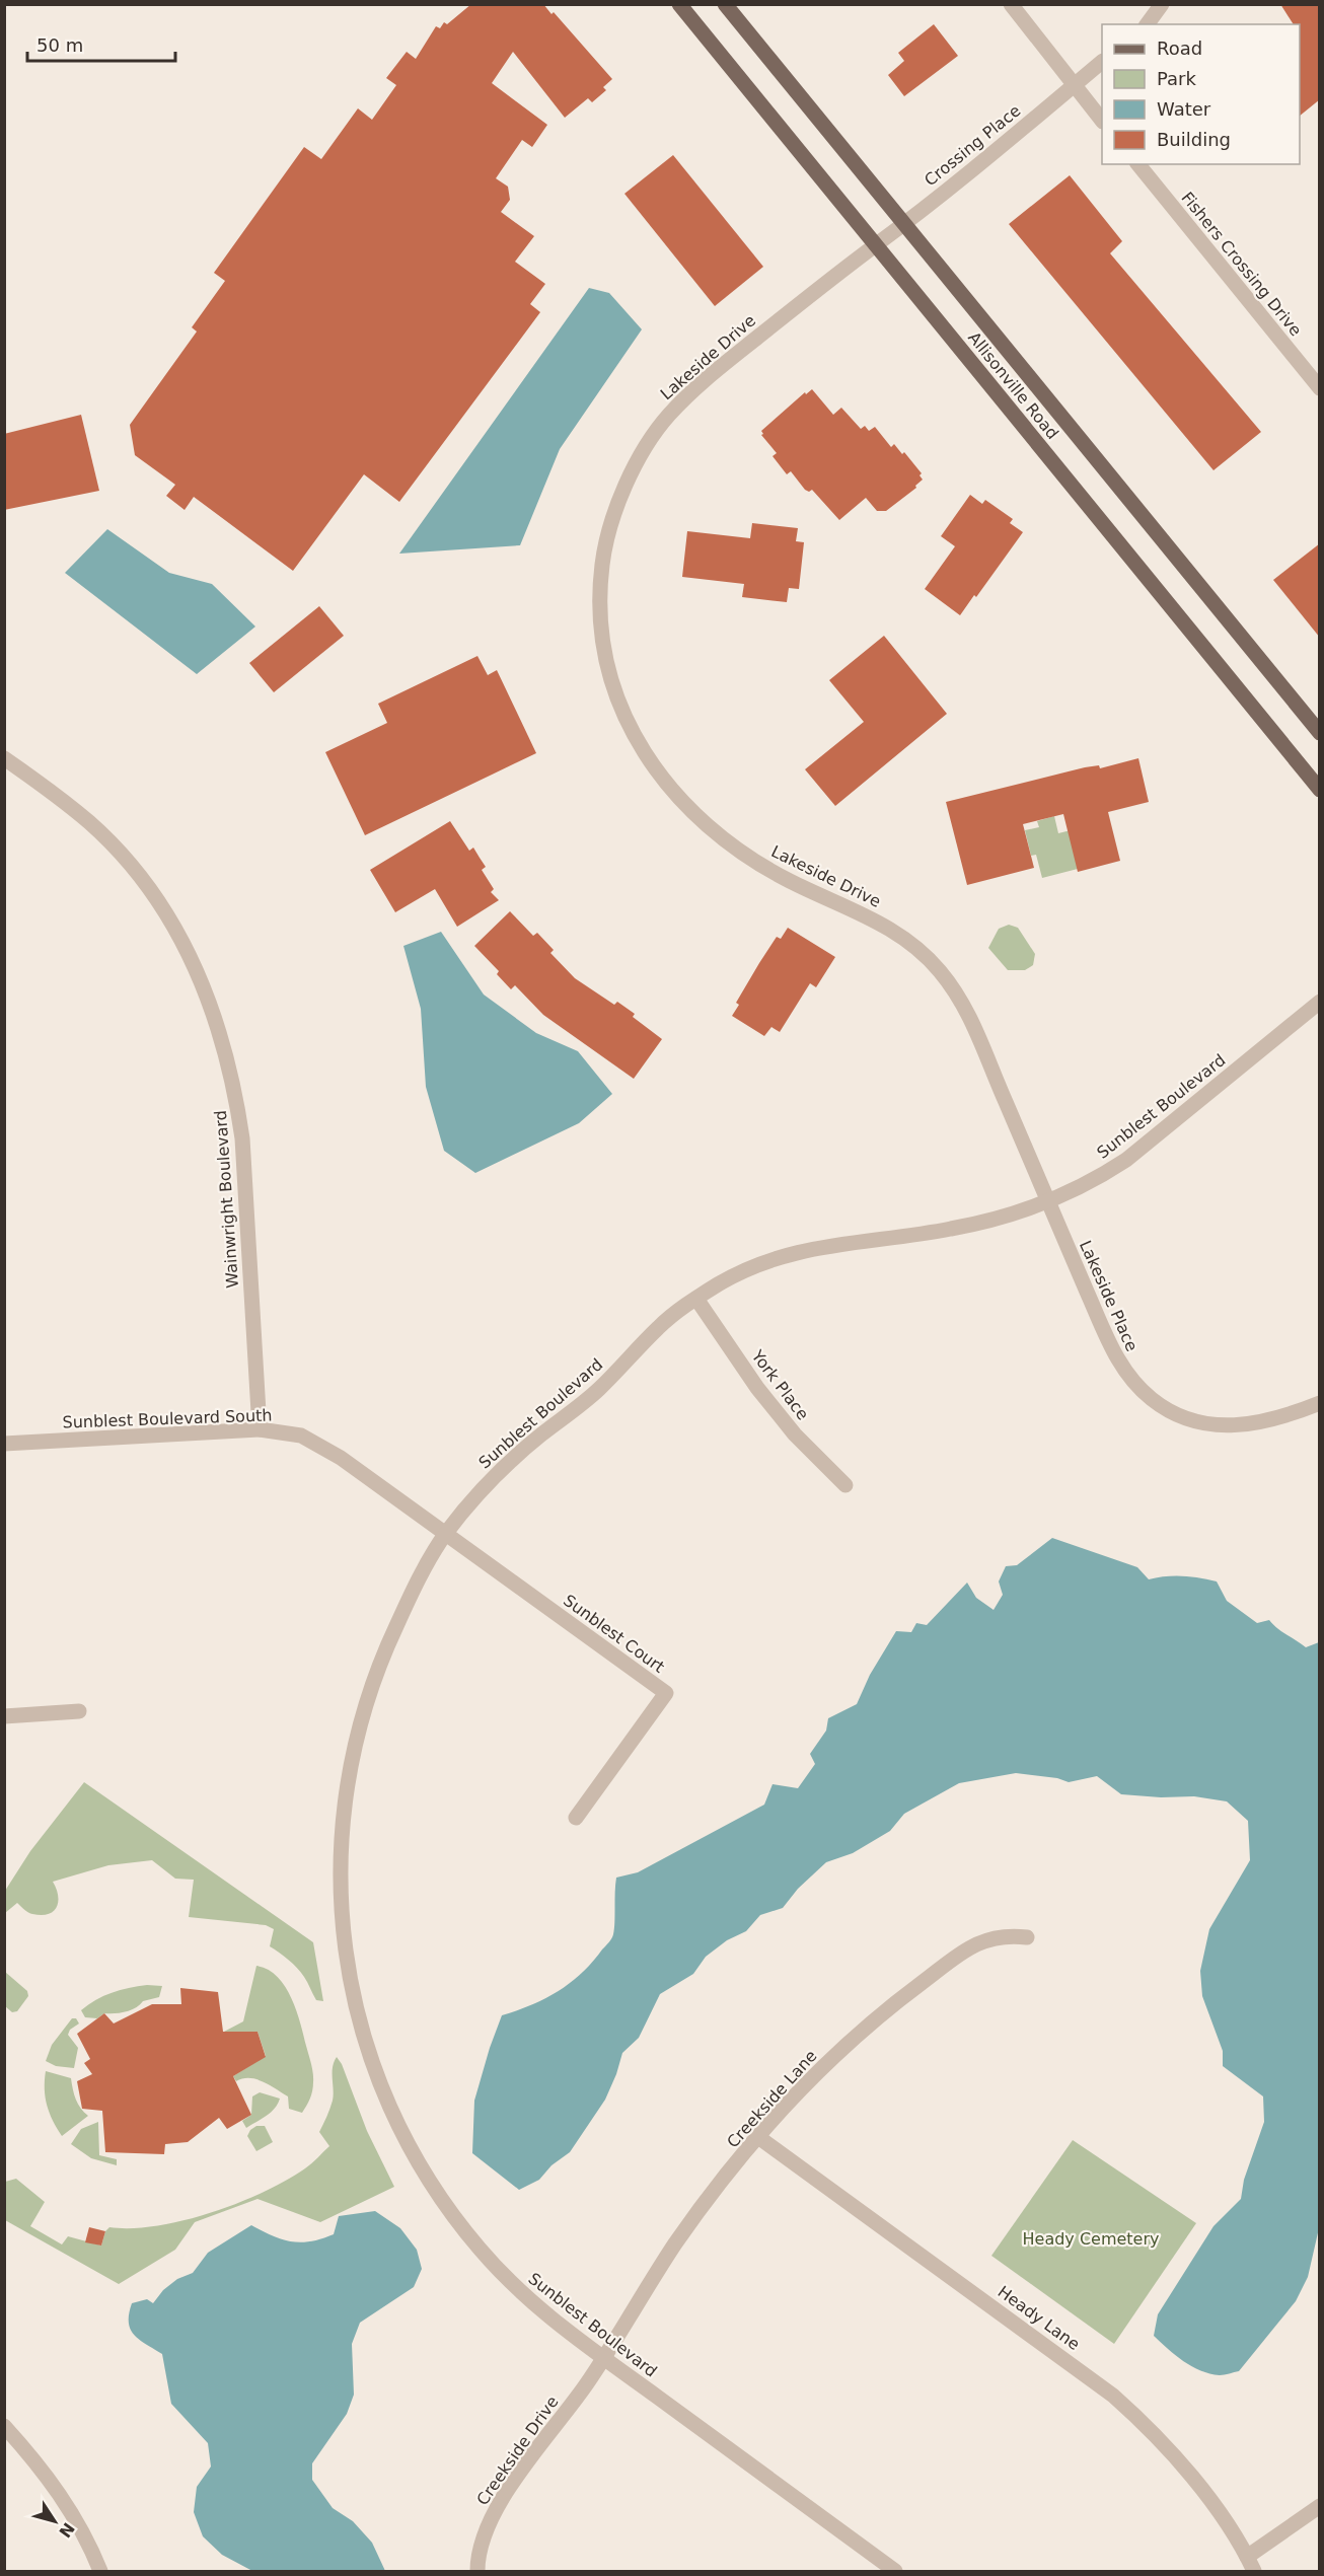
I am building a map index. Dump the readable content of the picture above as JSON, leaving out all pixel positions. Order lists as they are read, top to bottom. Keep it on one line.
{"streets":{"main road":["Allisonville Road"],"street":["Crossing Place","Fishers Crossing Drive","Lakeside Drive","Sunblest Boulevard","Wainwright Boulevard","Lakeside Place","York Place","Sunblest Boulevard South","Sunblest Court","Creekside Lane","Heady Lane","Creekside Drive"]},"crossings":[["Crossing Place","Lakeside Drive"],["Crossing Place","Allisonville Road"],["Lakeside Drive","Sunblest Boulevard"],["Lakeside Drive","Lakeside Place"],["Sunblest Boulevard","Lakeside Place"],["Sunblest Boulevard","York Place"],["Sunblest Boulevard","Sunblest Boulevard South"],["Sunblest Boulevard","Sunblest Court"],["Sunblest Boulevard","Creekside Lane"],["Sunblest Boulevard","Creekside Drive"],["Wainwright Boulevard","Sunblest Boulevard South"],["Sunblest Boulevard South","Sunblest Court"],["Creekside Lane","Heady Lane"],["Creekside Lane","Creekside Drive"]],"parks":["Heady Cemetery"],"legend":["Road","Park","Water","Building"],"scale_bar":"50 m","north":"bottom right"}
